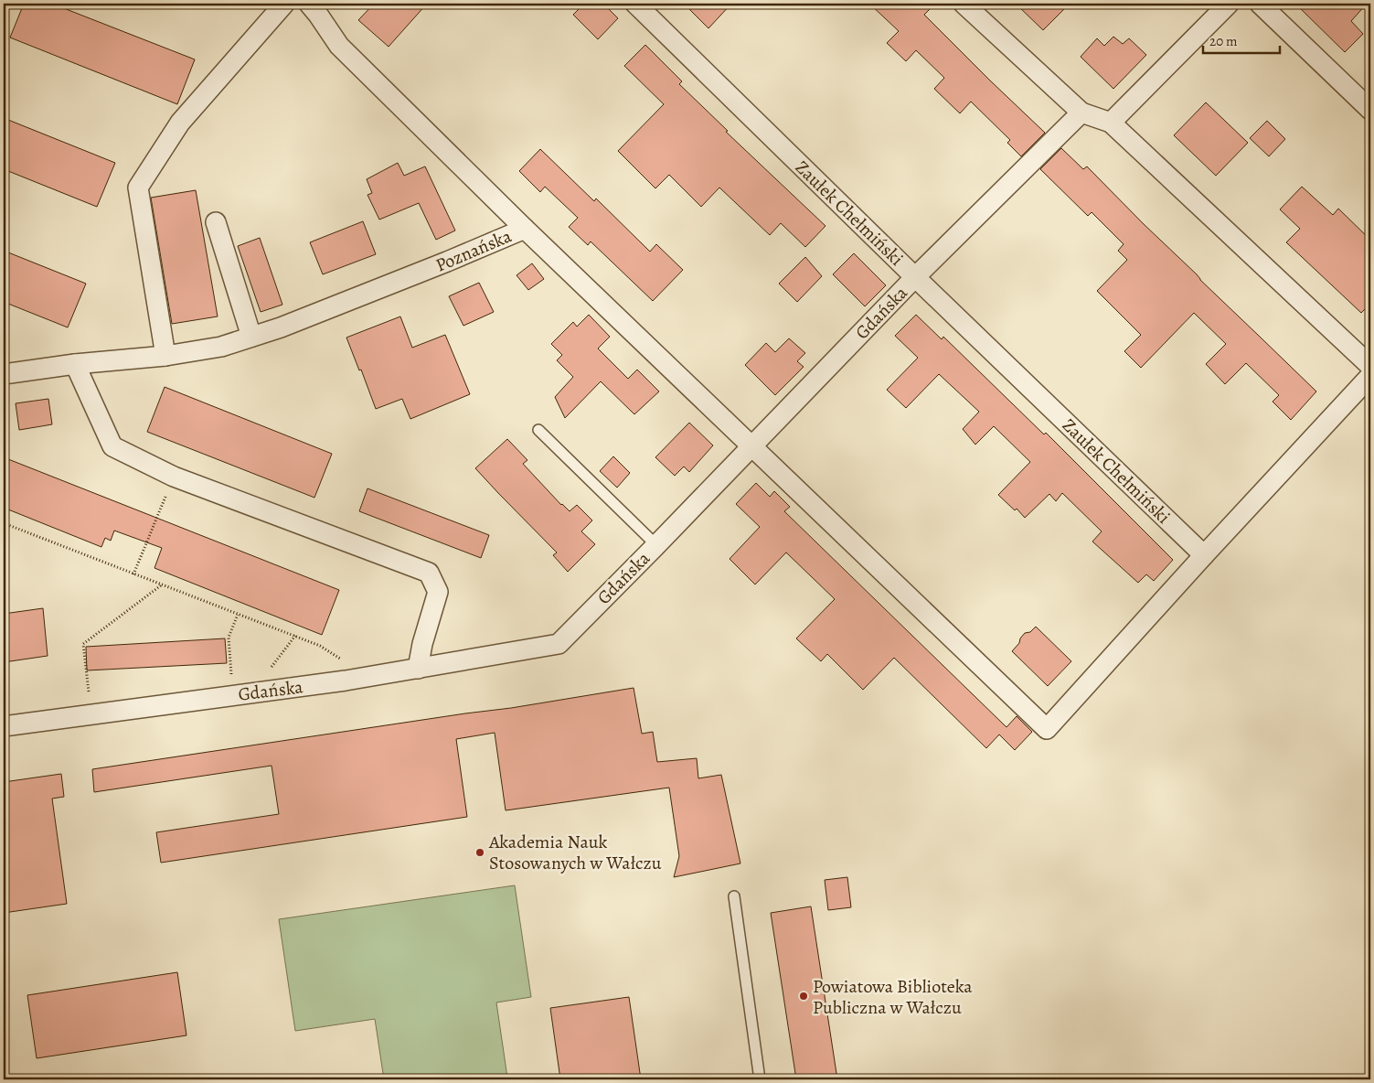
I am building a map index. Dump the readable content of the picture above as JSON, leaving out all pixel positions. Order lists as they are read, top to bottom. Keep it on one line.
{"streets":{"street":["Zaułek Chełmiński","Poznańska","Gdańska"]},"crossings":[["Zaułek Chełmiński","Gdańska"]],"places":["Akademia Nauk Stosowanych w Wałczu","Powiatowa Biblioteka Publiczna w Wałczu"],"scale_bar":"20 m"}
